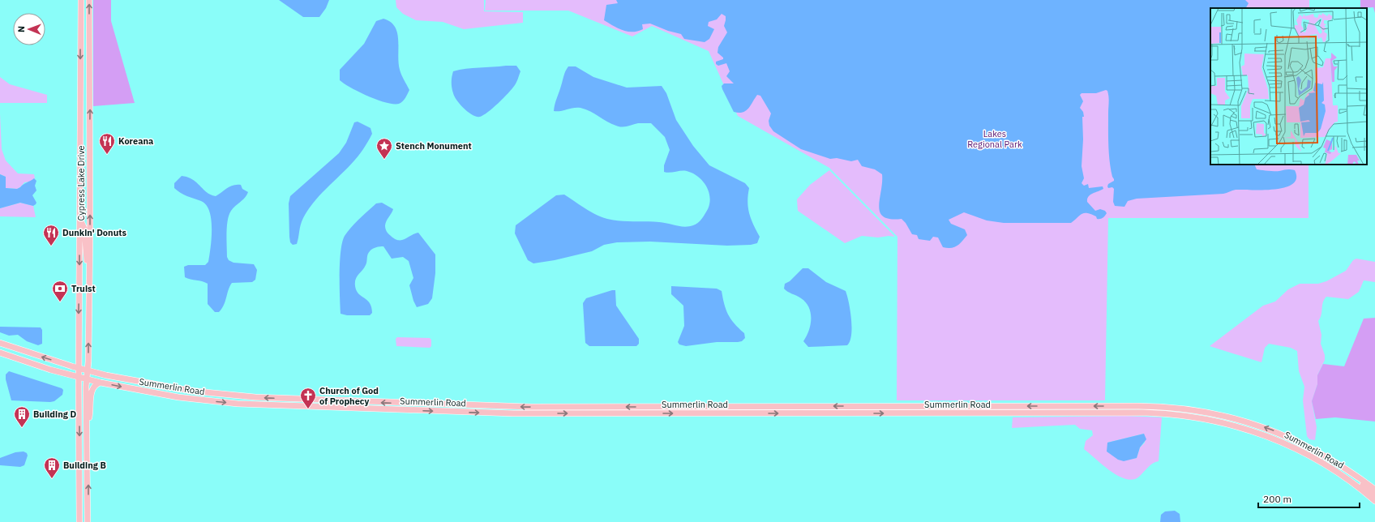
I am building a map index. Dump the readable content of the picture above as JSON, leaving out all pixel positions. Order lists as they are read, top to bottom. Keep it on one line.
{"streets":{"main road":["Cypress Lake Drive","Summerlin Road"]},"crossings":[["Cypress Lake Drive","Summerlin Road"]],"parks":["Lakes Regional Park"],"places":{"restaurant":["Koreana","Dunkin' Donuts"],"place":["Stench Monument"],"bank":["Truist"],"church":["Church of God of Prophecy"],"building":["Building D","Building B"]},"scale_bar":"200 m","north":"left"}
